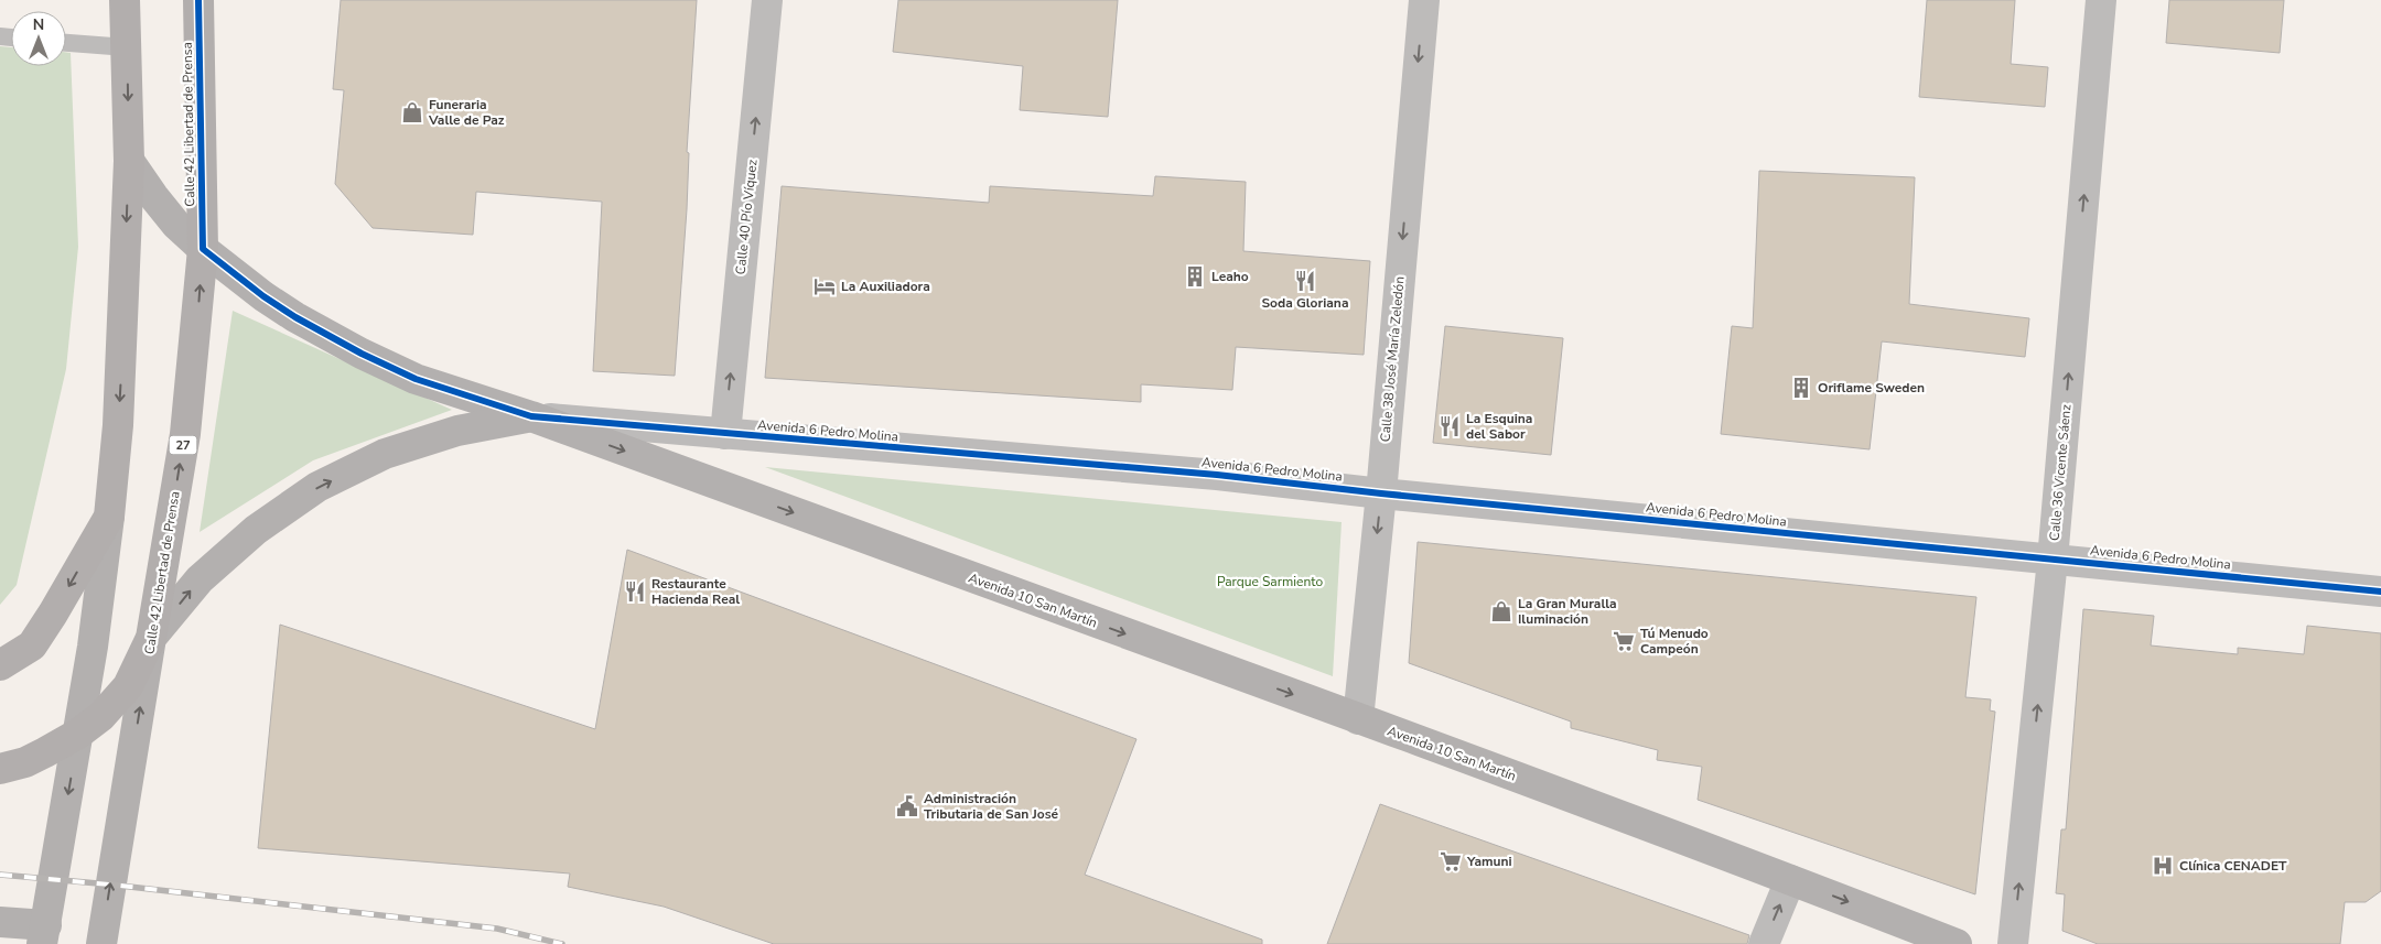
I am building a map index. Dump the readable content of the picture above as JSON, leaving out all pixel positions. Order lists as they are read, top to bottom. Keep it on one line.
{"streets":{"highway":["Calle 42 Libertad de Prensa","27"],"street":["Calle 40 Pío Víquez","Calle 38 José María Zeledón","Avenida 6 Pedro Molina","Calle 36 Vicente Sáenz","Avenida 10 San Martín"]},"crossings":[["Calle 42 Libertad de Prensa","Avenida 6 Pedro Molina"],["Calle 42 Libertad de Prensa","27"],["Calle 40 Pío Víquez","Avenida 6 Pedro Molina"],["Calle 38 José María Zeledón","Avenida 6 Pedro Molina"],["Calle 38 José María Zeledón","Avenida 10 San Martín"],["Avenida 6 Pedro Molina","Calle 36 Vicente Sáenz"],["Avenida 6 Pedro Molina","Avenida 10 San Martín"]],"one_way":["Calle 40 Pío Víquez","Calle 38 José María Zeledón","Calle 36 Vicente Sáenz","Avenida 10 San Martín"],"parks":["Parque Sarmiento"],"places":{"shop":["Funeraria Valle de Paz","La Gran Muralla Iluminación"],"building":["Leaho","Oriflame Sweden"],"restaurant":["Soda Gloriana","La Esquina del Sabor","Restaurante Hacienda Real"],"hotel":["La Auxiliadora"],"supermarket":["Tú Menudo Campeón","Yamuni"],"public building":["Administración Tributaria de San José"],"hospital":["Clínica CENADET"]},"north":"top"}
